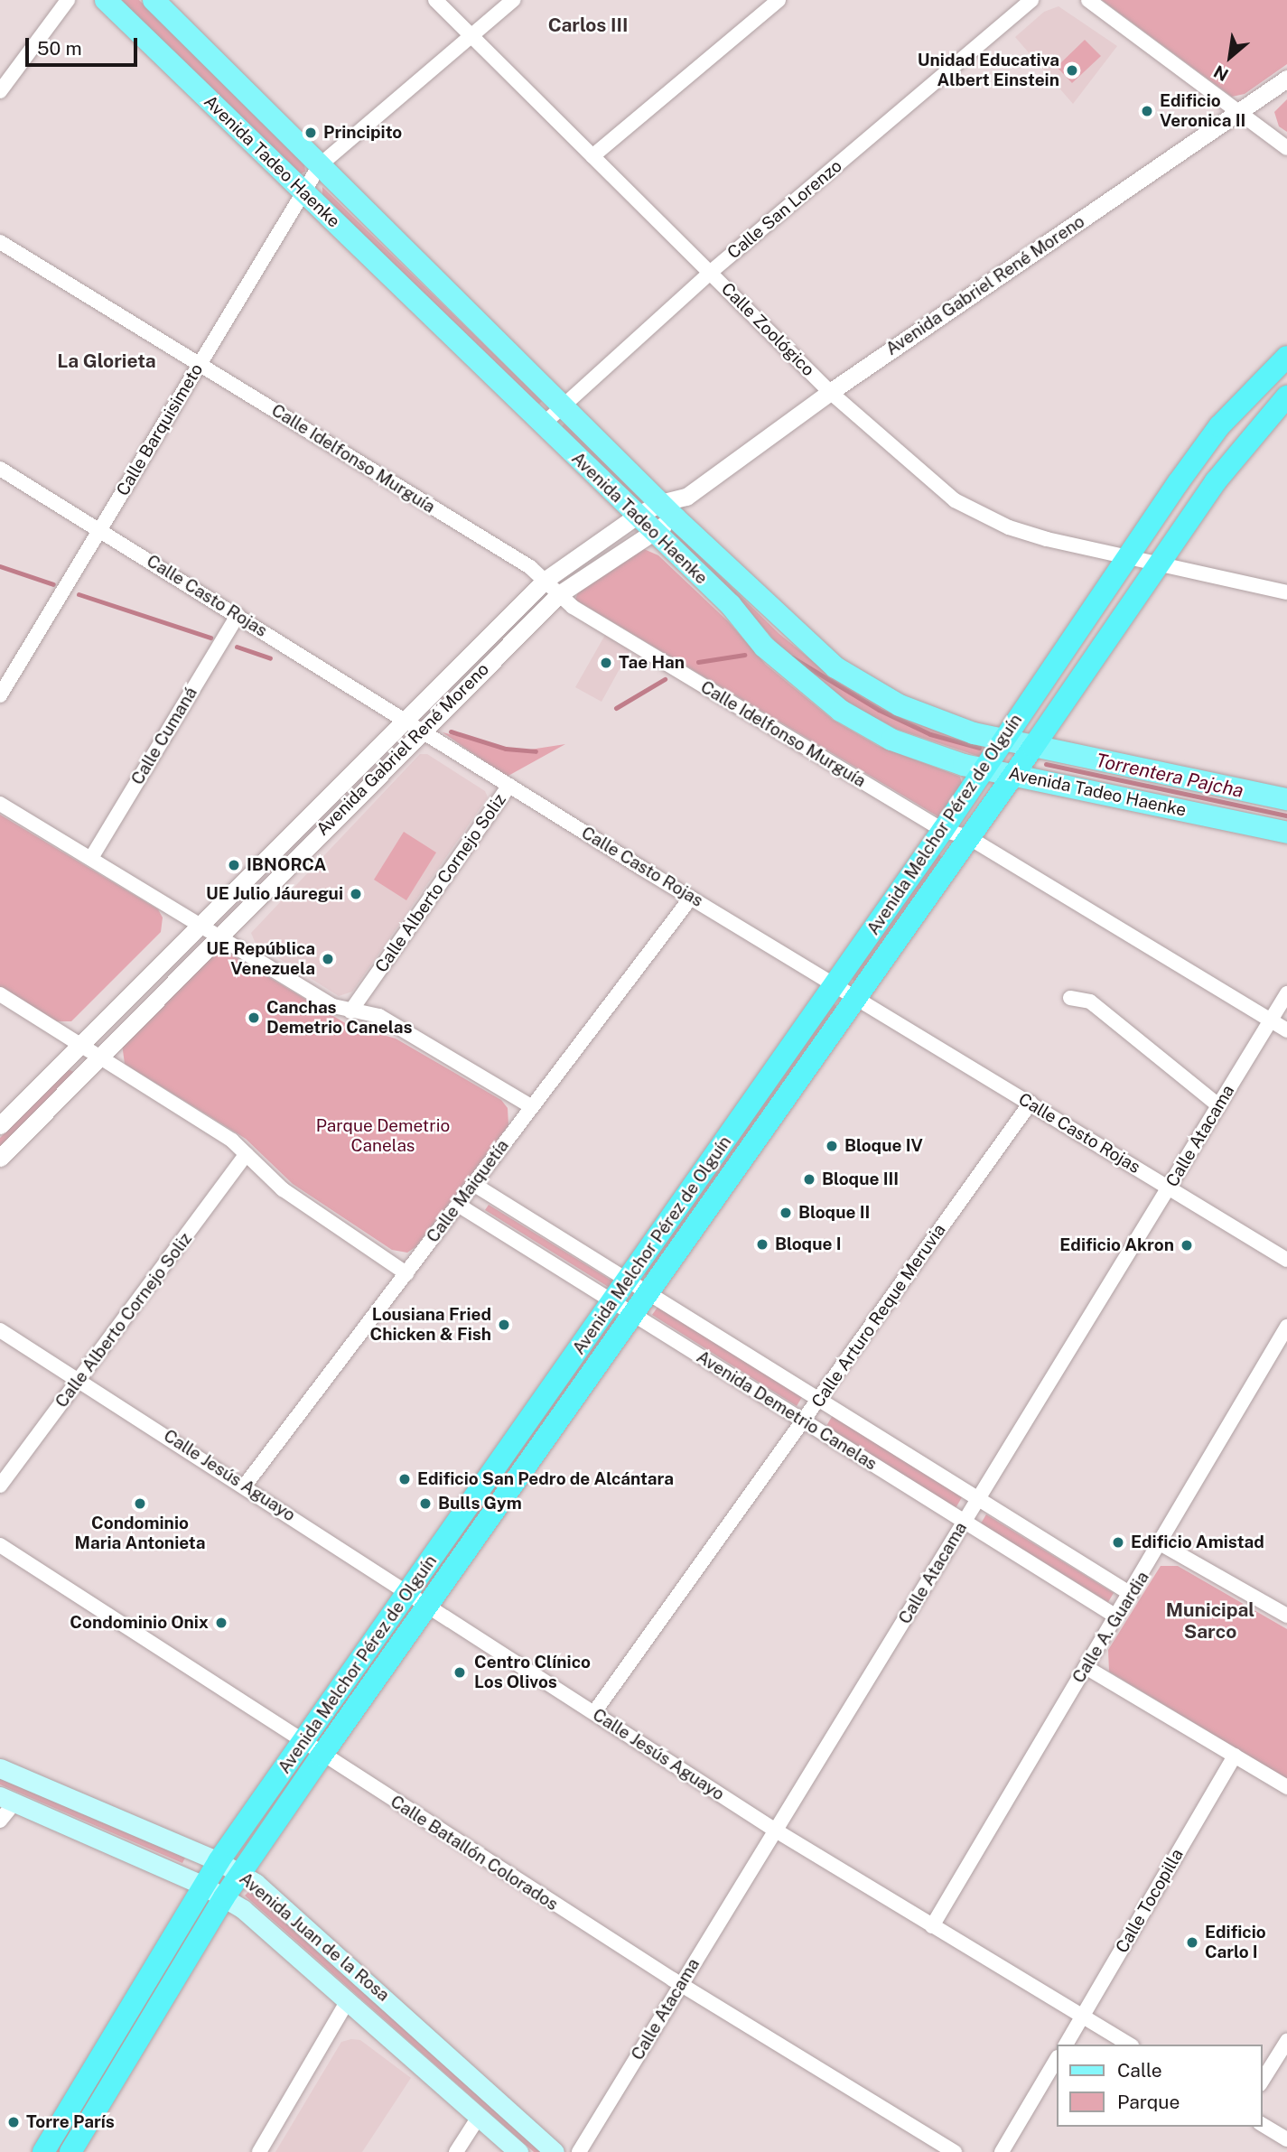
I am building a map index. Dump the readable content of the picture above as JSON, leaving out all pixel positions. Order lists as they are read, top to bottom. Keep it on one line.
{"streets":{"highway":["Avenida Melchor Pérez de Olguín"],"main road":["Avenida Tadeo Haenke","Avenida Juan de la Rosa"],"street":["Calle San Lorenzo","Avenida Gabriel René Moreno","Calle Zoológico","Calle Barquisimeto","Calle Idelfonso Murguía","Calle Casto Rojas","Calle Cumaná","Calle Alberto Cornejo Soliz","Calle Atacama","Calle Maiquetía","Calle Arturo Reque Meruvia","Avenida Demetrio Canelas","Calle Jesús Aguayo","Calle A. Guardia","Calle Batallón Colorados","Calle Tocopilla"]},"crossings":[["Avenida Tadeo Haenke","Calle San Lorenzo"],["Avenida Tadeo Haenke","Avenida Gabriel René Moreno"],["Avenida Tadeo Haenke","Calle Barquisimeto"],["Avenida Tadeo Haenke","Avenida Melchor Pérez de Olguín"],["Calle San Lorenzo","Calle Zoológico"],["Avenida Gabriel René Moreno","Calle Zoológico"],["Avenida Gabriel René Moreno","Calle Idelfonso Murguía"],["Avenida Gabriel René Moreno","Calle Casto Rojas"],["Calle Zoológico","Calle Barquisimeto"],["Calle Zoológico","Avenida Melchor Pérez de Olguín"],["Calle Barquisimeto","Calle Idelfonso Murguía"],["Calle Barquisimeto","Calle Casto Rojas"],["Calle Idelfonso Murguía","Avenida Melchor Pérez de Olguín"],["Calle Idelfonso Murguía","Calle Atacama"],["Calle Casto Rojas","Calle Cumaná"],["Calle Casto Rojas","Avenida Melchor Pérez de Olguín"],["Calle Casto Rojas","Calle Alberto Cornejo Soliz"],["Calle Casto Rojas","Calle Atacama"],["Calle Casto Rojas","Calle Maiquetía"],["Calle Casto Rojas","Calle Arturo Reque Meruvia"],["Avenida Melchor Pérez de Olguín","Avenida Demetrio Canelas"],["Avenida Melchor Pérez de Olguín","Calle Jesús Aguayo"],["Avenida Melchor Pérez de Olguín","Calle Batallón Colorados"],["Avenida Melchor Pérez de Olguín","Avenida Juan de la Rosa"],["Calle Alberto Cornejo Soliz","Calle Jesús Aguayo"],["Calle Atacama","Avenida Demetrio Canelas"],["Calle Atacama","Calle Jesús Aguayo"],["Calle Atacama","Calle Batallón Colorados"],["Calle Maiquetía","Avenida Demetrio Canelas"],["Calle Maiquetía","Calle Jesús Aguayo"],["Calle Arturo Reque Meruvia","Avenida Demetrio Canelas"],["Calle Arturo Reque Meruvia","Calle Jesús Aguayo"],["Avenida Demetrio Canelas","Calle A. Guardia"],["Calle Jesús Aguayo","Calle A. Guardia"],["Calle Jesús Aguayo","Calle Tocopilla"]],"districts":["Carlos III","La Glorieta","Municipal Sarco"],"water":["Torrentera Pajcha"],"parks":["Parque Demetrio Canelas"],"places":["Unidad Educativa Albert Einstein","Edificio Veronica II","Principito","Tae Han","IBNORCA","UE Julio Jáuregui","UE República Venezuela","Canchas Demetrio Canelas","Bloque IV","Bloque III","Bloque II","Bloque I","Edificio Akron","Lousiana Fried Chicken & Fish","Edificio San Pedro de Alcántara","Condominio Maria Antonieta","Bulls Gym","Edificio Amistad","Condominio Onix","Centro Clínico Los Olivos","Edificio Carlo I","Torre París"],"legend":["Calle","Parque"],"scale_bar":"50 m","north":"bottom left"}
